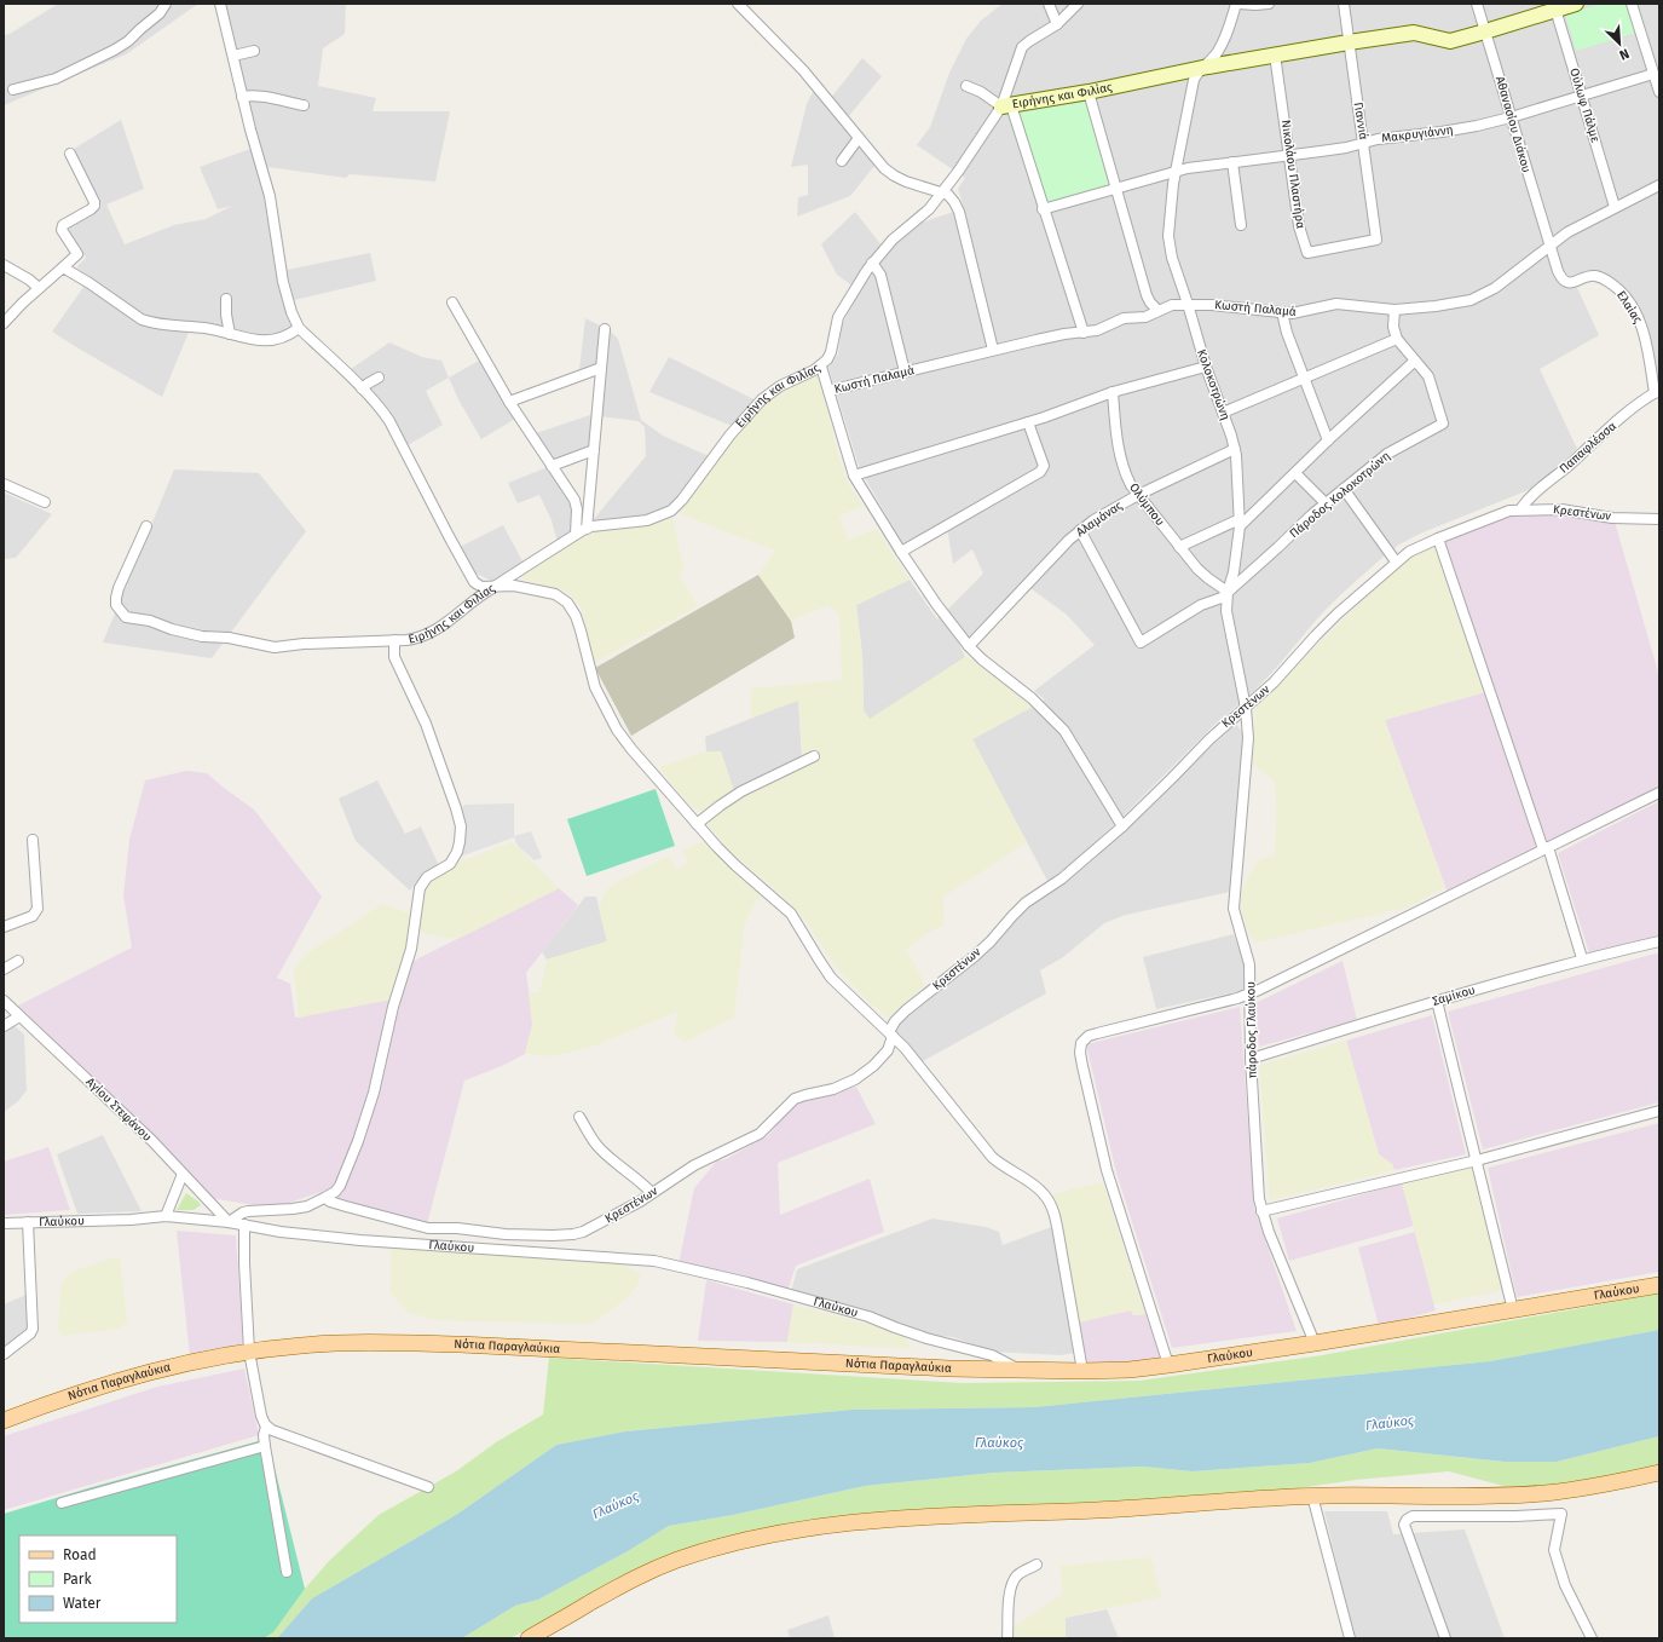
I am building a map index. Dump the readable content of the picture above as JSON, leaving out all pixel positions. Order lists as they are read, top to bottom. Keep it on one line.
{"streets":{"main road":["Γλαύκου","Νότια Παραγλαύκια"],"street":["Ειρήνης και Φιλίας","Ούλωφ Πάλμε","Γιαννιά","Αθανασίου Διάκου","Μακρυγιάννη","Νικολάου Πλαστήρα","Ελαίας","Κωστή Παλαμά","Κολοκοτρώνη","Παπαφλέσσα","Πάροδος Κολοκοτρώνη","Ολύμπου","Κρεστένων","Αλαμάνας","Σαμίκου","πάροδος Γλαύκου","Αγίου Στεφάνου"]},"crossings":[["Ειρήνης και Φιλίας","Ούλωφ Πάλμε"],["Ειρήνης και Φιλίας","Γιαννιά"],["Ειρήνης και Φιλίας","Αθανασίου Διάκου"],["Ειρήνης και Φιλίας","Νικολάου Πλαστήρα"],["Ειρήνης και Φιλίας","Κολοκοτρώνη"],["Ούλωφ Πάλμε","Μακρυγιάννη"],["Ούλωφ Πάλμε","Κωστή Παλαμά"],["Γιαννιά","Μακρυγιάννη"],["Γιαννιά","Νικολάου Πλαστήρα"],["Αθανασίου Διάκου","Μακρυγιάννη"],["Αθανασίου Διάκου","Ελαίας"],["Αθανασίου Διάκου","Κωστή Παλαμά"],["Μακρυγιάννη","Νικολάου Πλαστήρα"],["Μακρυγιάννη","Κολοκοτρώνη"],["Ελαίας","Κωστή Παλαμά"],["Ελαίας","Παπαφλέσσα"],["Κωστή Παλαμά","Κολοκοτρώνη"],["Κολοκοτρώνη","Πάροδος Κολοκοτρώνη"],["Κολοκοτρώνη","Ολύμπου"],["Κολοκοτρώνη","Κρεστένων"],["Κολοκοτρώνη","Αλαμάνας"],["Κολοκοτρώνη","πάροδος Γλαύκου"],["Παπαφλέσσα","Κρεστένων"],["Πάροδος Κολοκοτρώνη","Ολύμπου"],["Πάροδος Κολοκοτρώνη","Αλαμάνας"],["Ολύμπου","Αλαμάνας"],["Κρεστένων","πάροδος Γλαύκου"],["Σαμίκου","πάροδος Γλαύκου"],["πάροδος Γλαύκου","Γλαύκου"],["Αγίου Στεφάνου","Γλαύκου"],["Γλαύκου","Νότια Παραγλαύκια"]],"water":["Γλαύκος"],"legend":["Road","Park","Water"],"north":"bottom right"}
